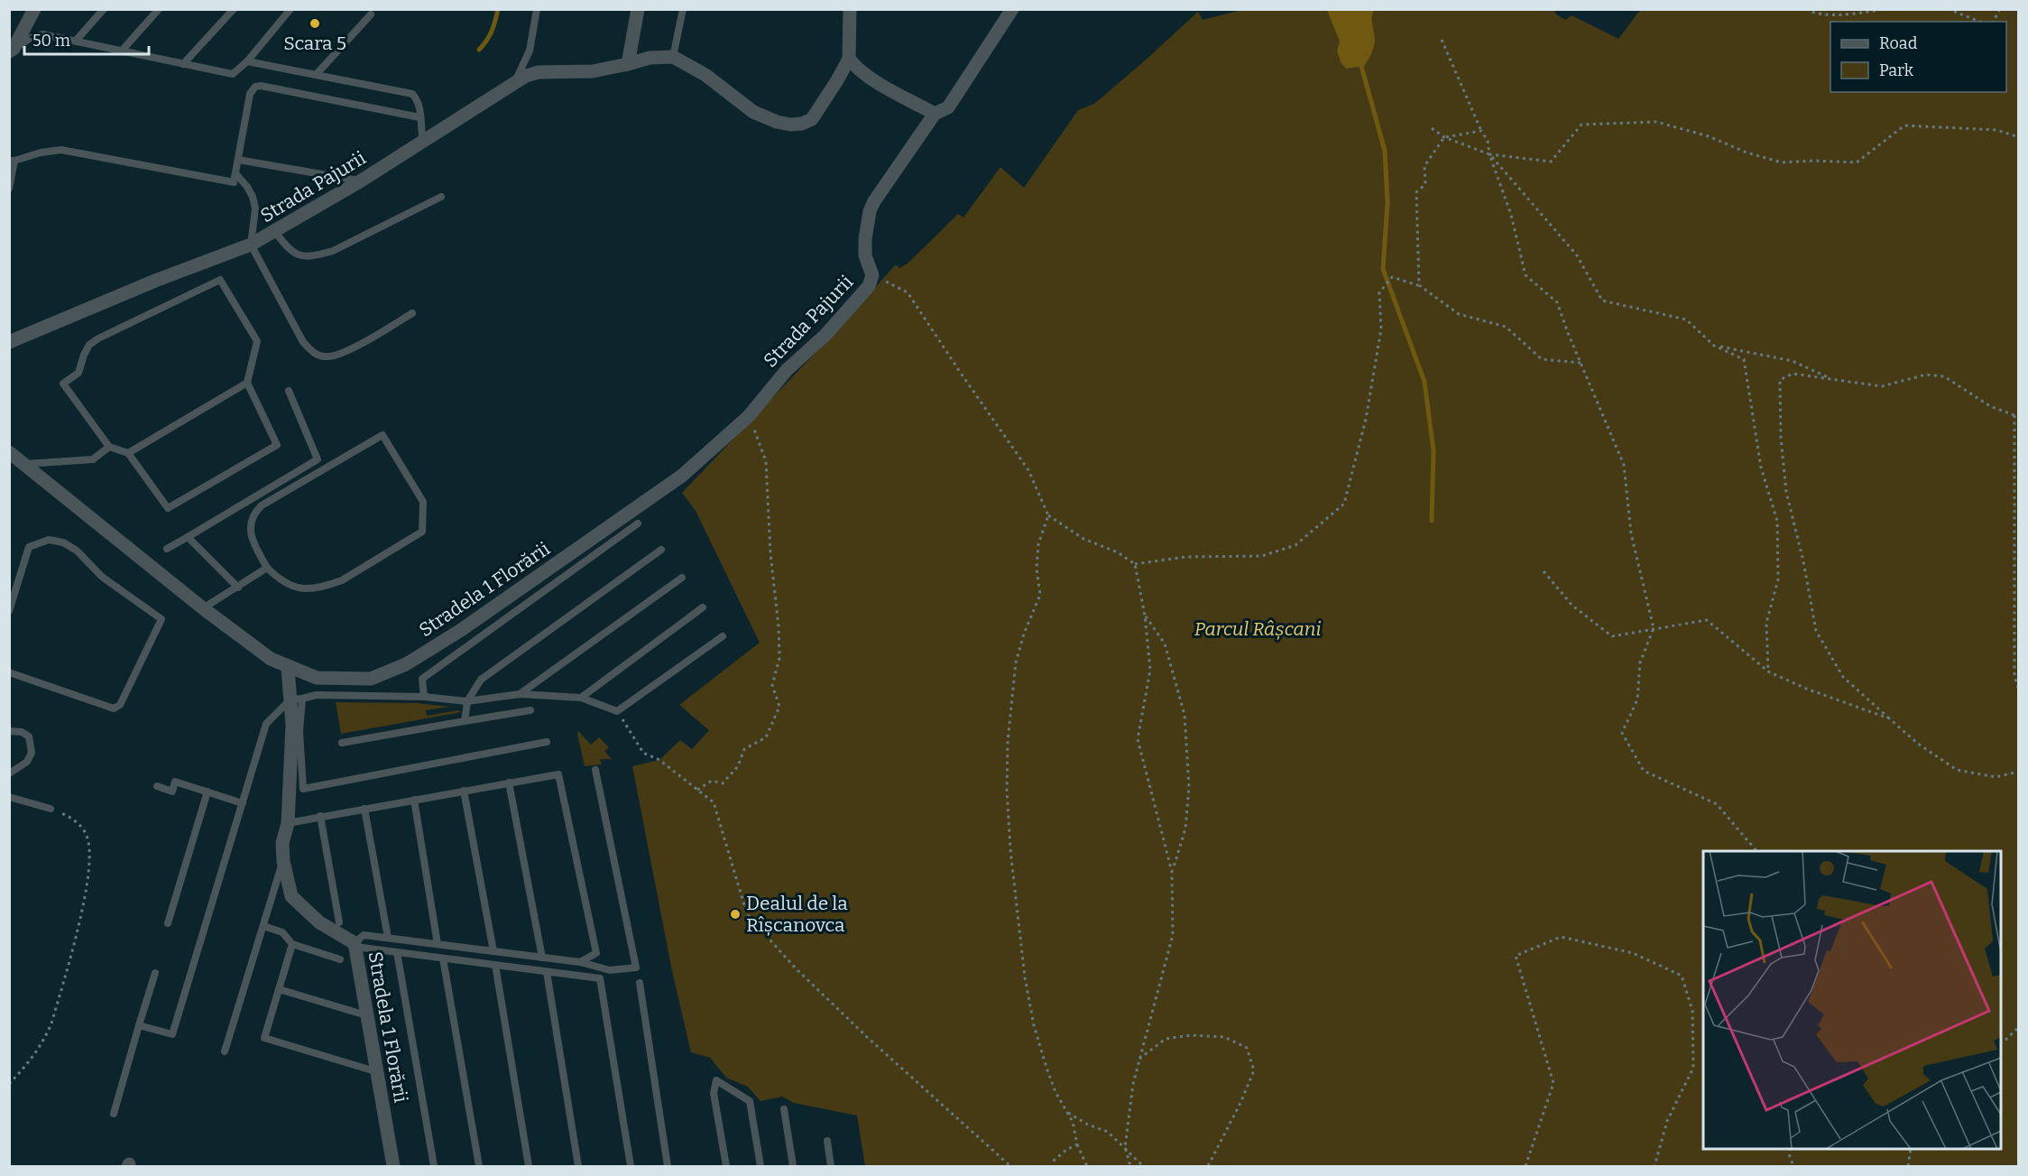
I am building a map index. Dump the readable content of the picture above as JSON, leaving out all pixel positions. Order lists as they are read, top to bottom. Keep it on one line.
{"streets":{"street":["Strada Pajurii","Stradela 1 Florării"]},"crossings":[["Strada Pajurii","Stradela 1 Florării"]],"parks":["Parcul Râșcani"],"places":["Scara 5","Dealul de la Rîșcanovca"],"legend":["Road","Park"],"scale_bar":"50 m"}
